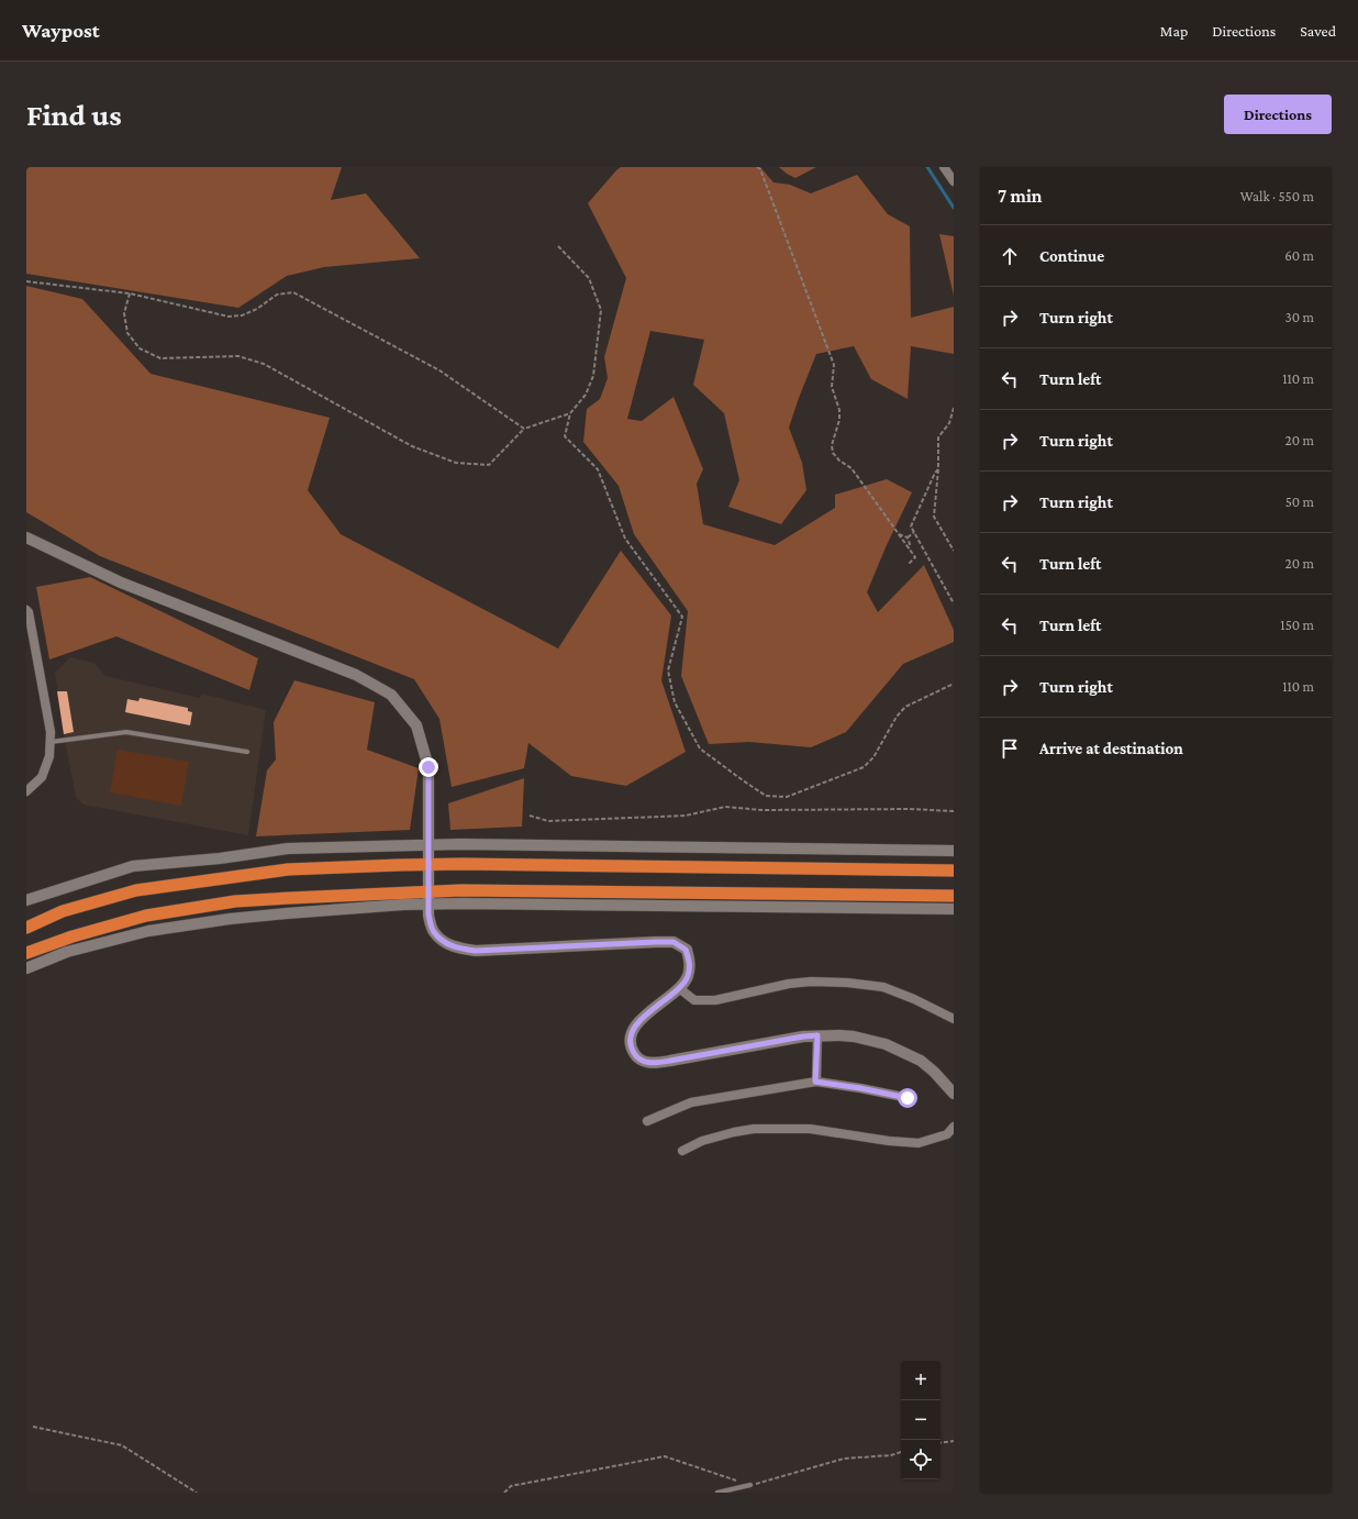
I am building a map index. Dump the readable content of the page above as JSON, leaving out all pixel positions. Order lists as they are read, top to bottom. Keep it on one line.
{"page":{"header":"Waypost","nav":["Map","Directions","Saved"],"buttons":"Directions","title":"Find us","heading":["7 min","Walk · 550 m"],"list":[["Continue","60 m"],["Turn right","30 m"],["Turn left","110 m"],["Turn right","20 m"],["Turn right","50 m"],["Turn left","20 m"],["Turn left","150 m"],["Turn right","110 m"],"Arrive at destination"],"map_buttons":["+","−"]}}
